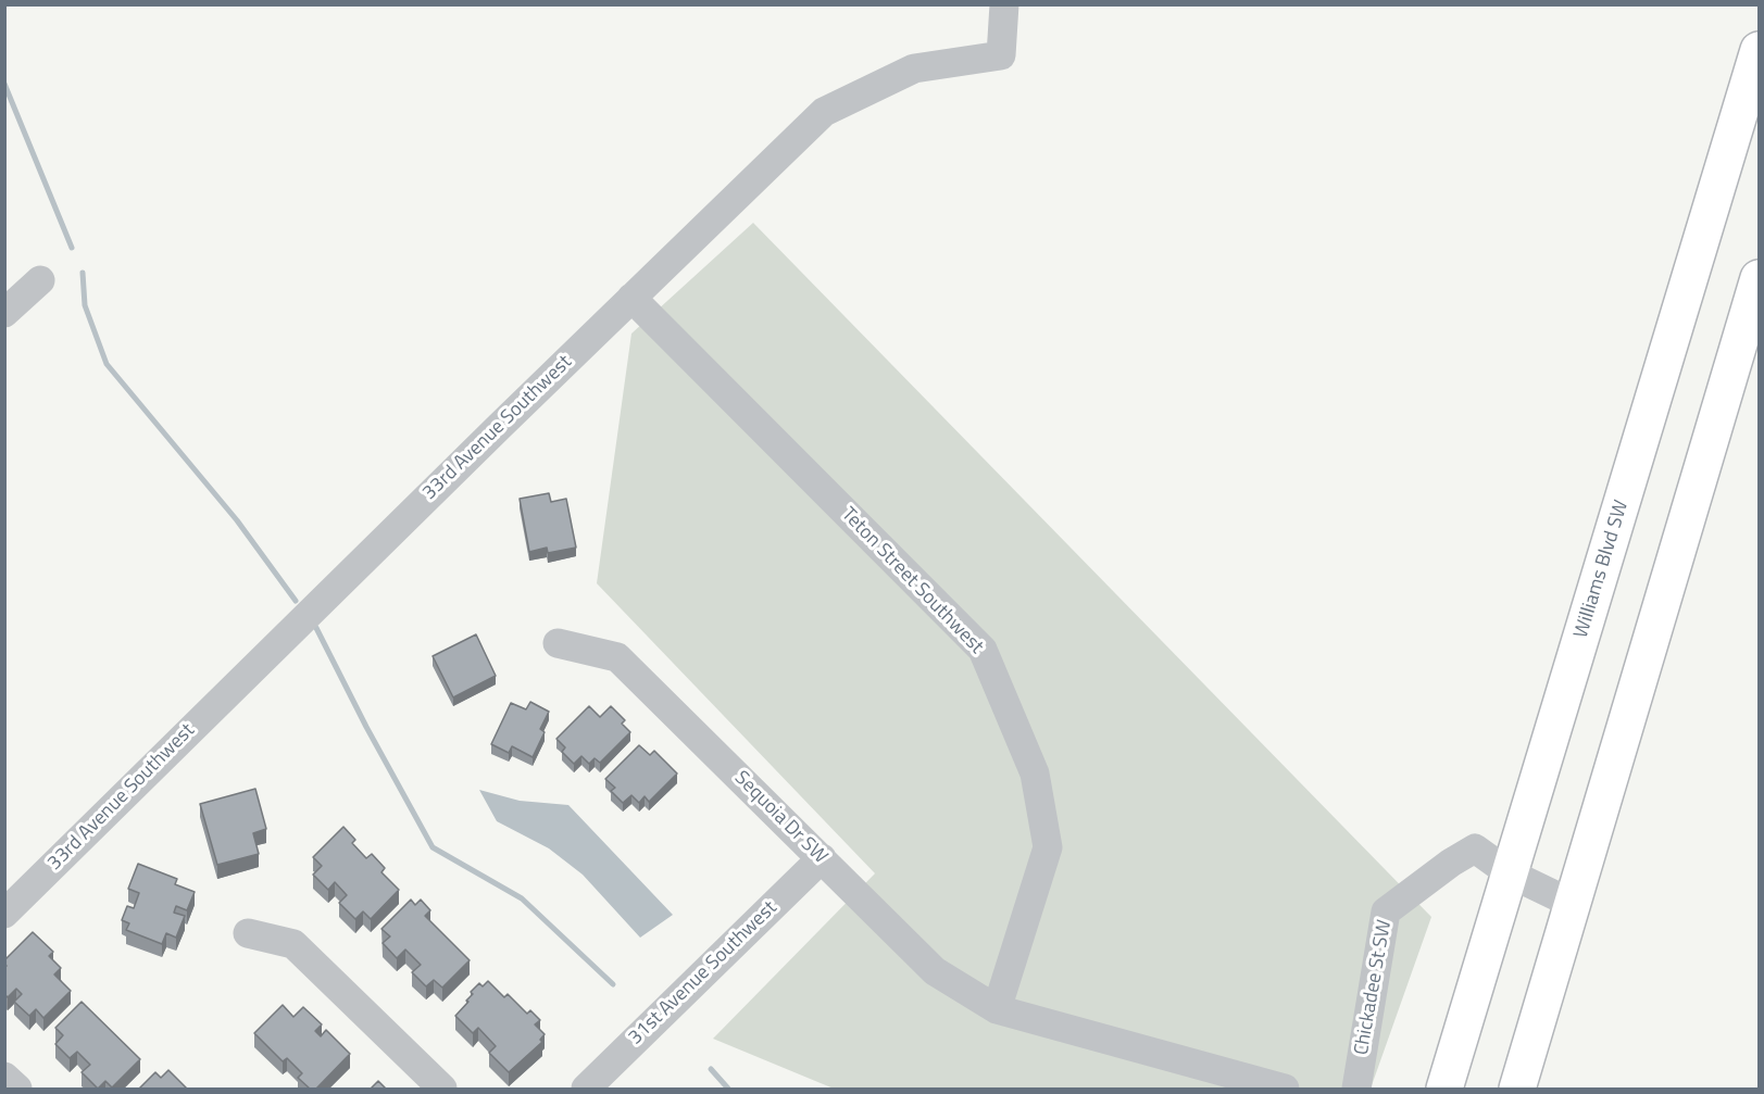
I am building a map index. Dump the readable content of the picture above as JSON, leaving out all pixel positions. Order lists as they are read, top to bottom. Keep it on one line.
{"streets":{"main road":["Williams Blvd SW"],"street":["33rd Avenue Southwest","Teton Street Southwest","Sequoia Dr SW","31st Avenue Southwest","Chickadee St SW"]},"crossings":[["33rd Avenue Southwest","Teton Street Southwest"],["Williams Blvd SW","Chickadee St SW"],["Teton Street Southwest","Sequoia Dr SW"],["Sequoia Dr SW","31st Avenue Southwest"]]}
